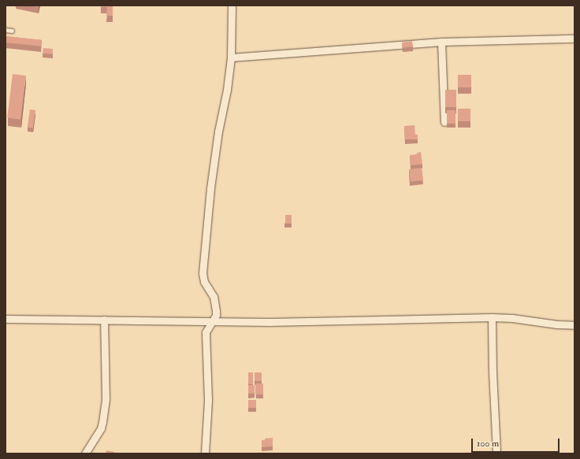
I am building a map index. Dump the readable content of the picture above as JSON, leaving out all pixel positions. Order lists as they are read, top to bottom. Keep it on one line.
{"scale_bar":"100 m"}
